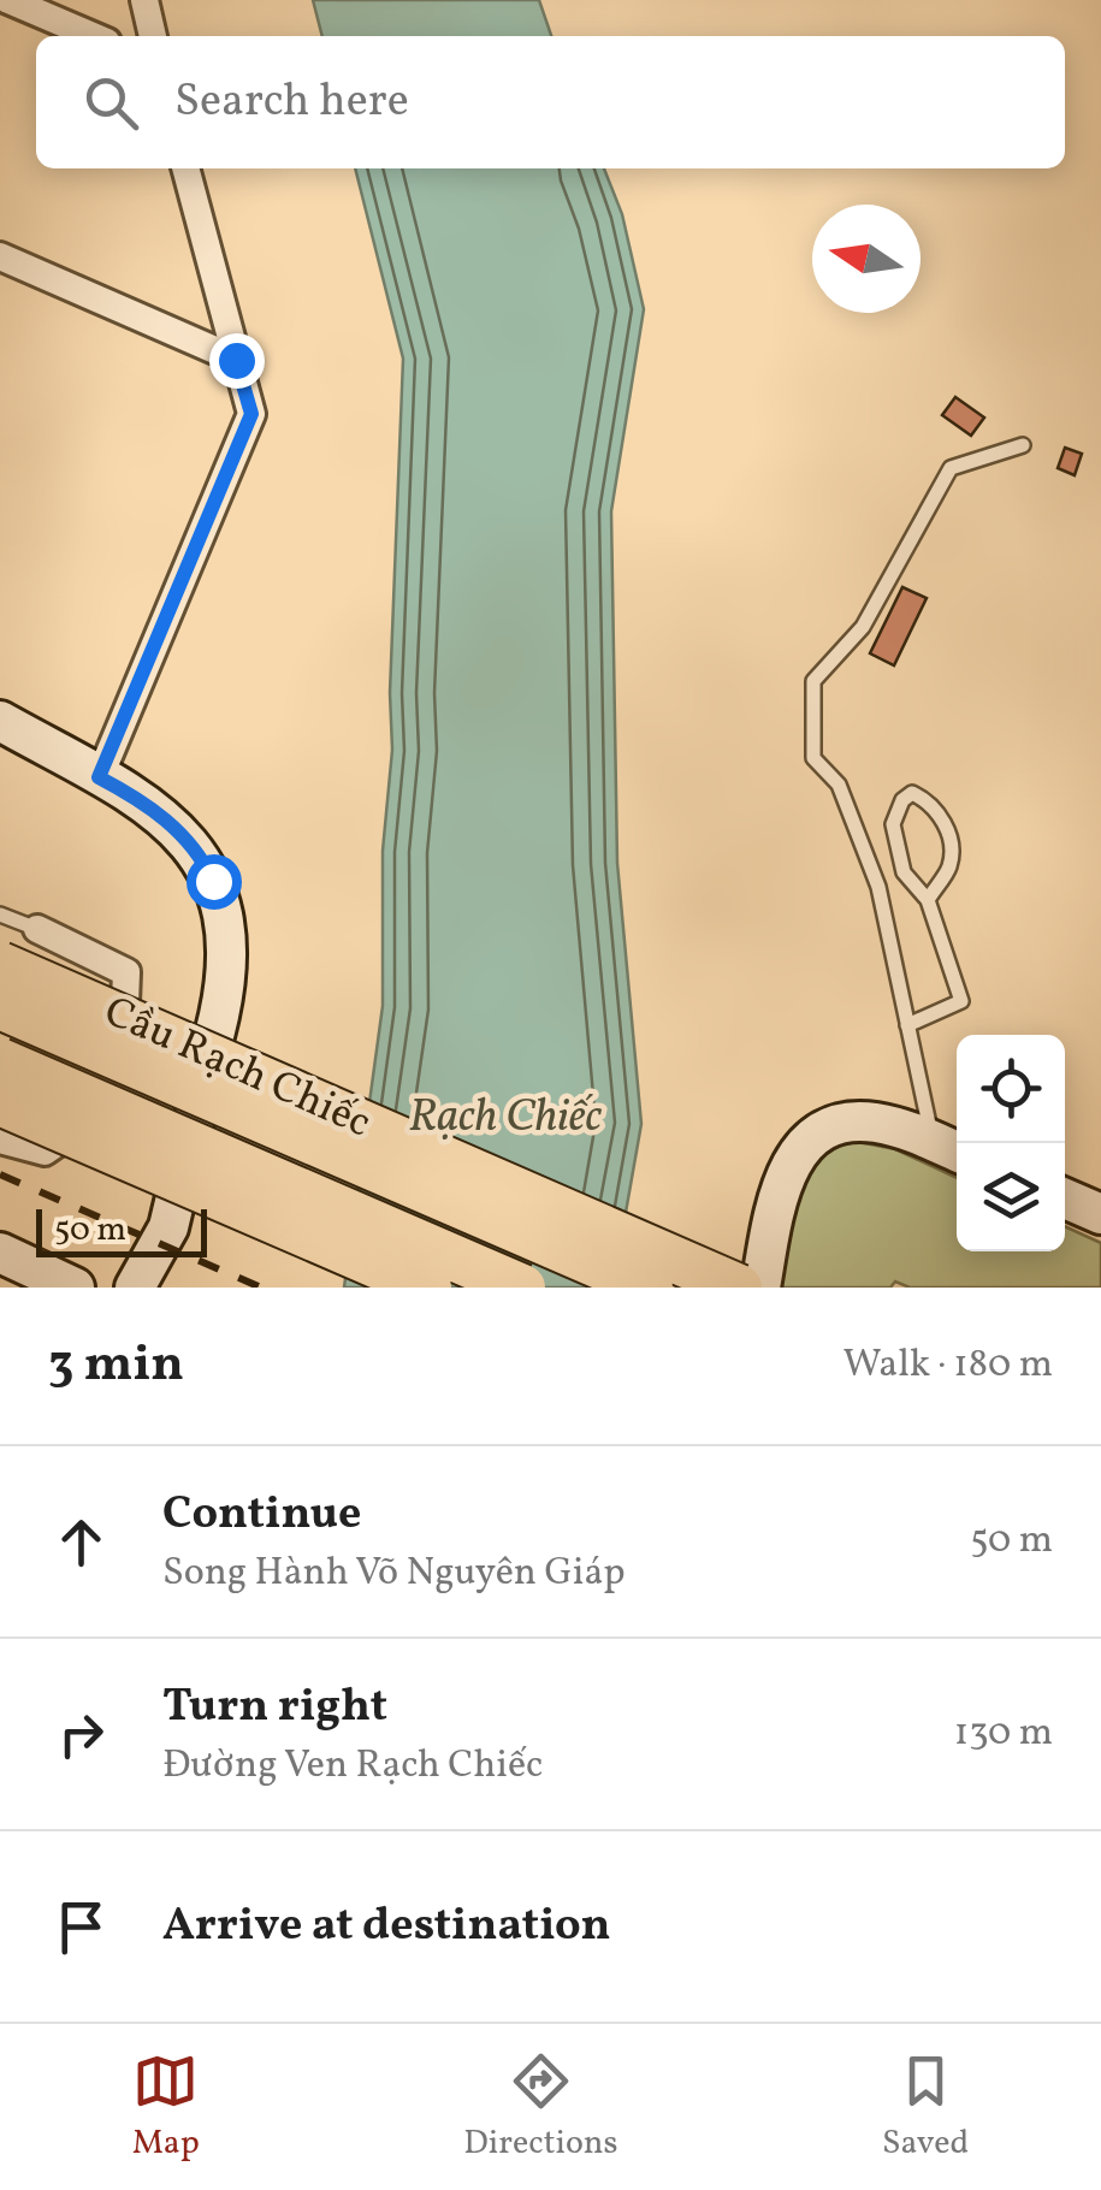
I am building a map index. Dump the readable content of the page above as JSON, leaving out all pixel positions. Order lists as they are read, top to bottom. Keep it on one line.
{"streets":{"highway":["Cầu Rạch Chiếc"]},"water":["Rạch Chiếc"],"scale_bar":"50 m","north":"left","page":{"search":"Search here","scale":"50 m","heading":["3 min","Walk · 180 m"],"list":[["Continue","Song Hành Võ Nguyên Giáp","50 m"],["Turn right","Đường Ven Rạch Chiếc","130 m"],"Arrive at destination"],"nav":["Map","Directions","Saved"]}}
